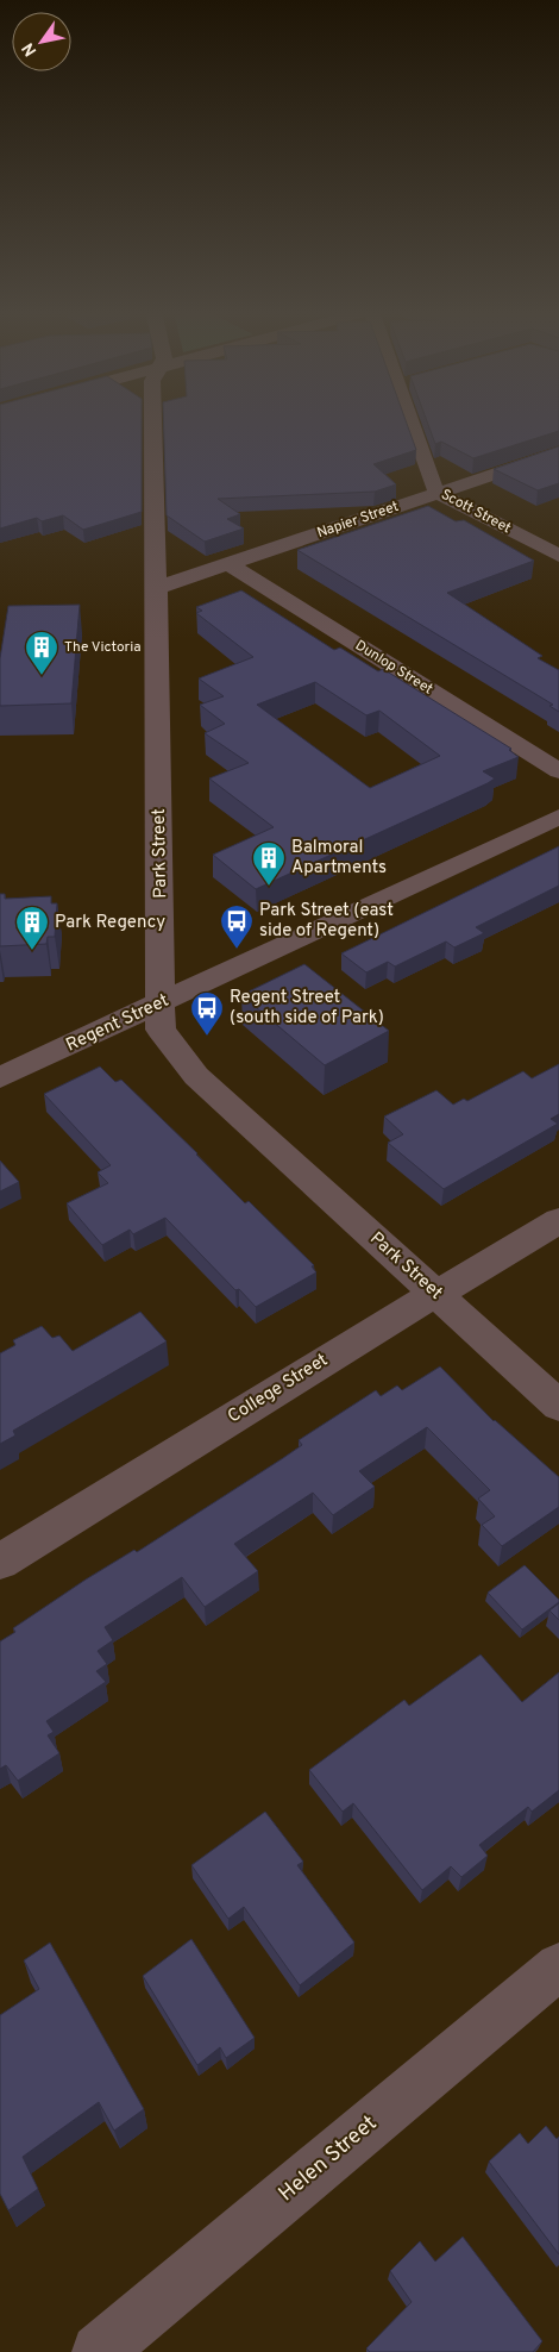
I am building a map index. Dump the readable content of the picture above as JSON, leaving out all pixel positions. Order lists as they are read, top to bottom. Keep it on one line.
{"streets":{"street":["Scott Street","Napier Street","Dunlop Street","Park Street","Regent Street","College Street","Helen Street"]},"crossings":[["Scott Street","Napier Street"],["Napier Street","Dunlop Street"],["Napier Street","Park Street"],["Park Street","Regent Street"],["Park Street","College Street"]],"places":{"building":["The Victoria","Balmoral Apartments","Park Regency"],"bus stop":["Park Street (east side of Regent)","Regent Street (south side of Park)"]},"north":"bottom left"}
